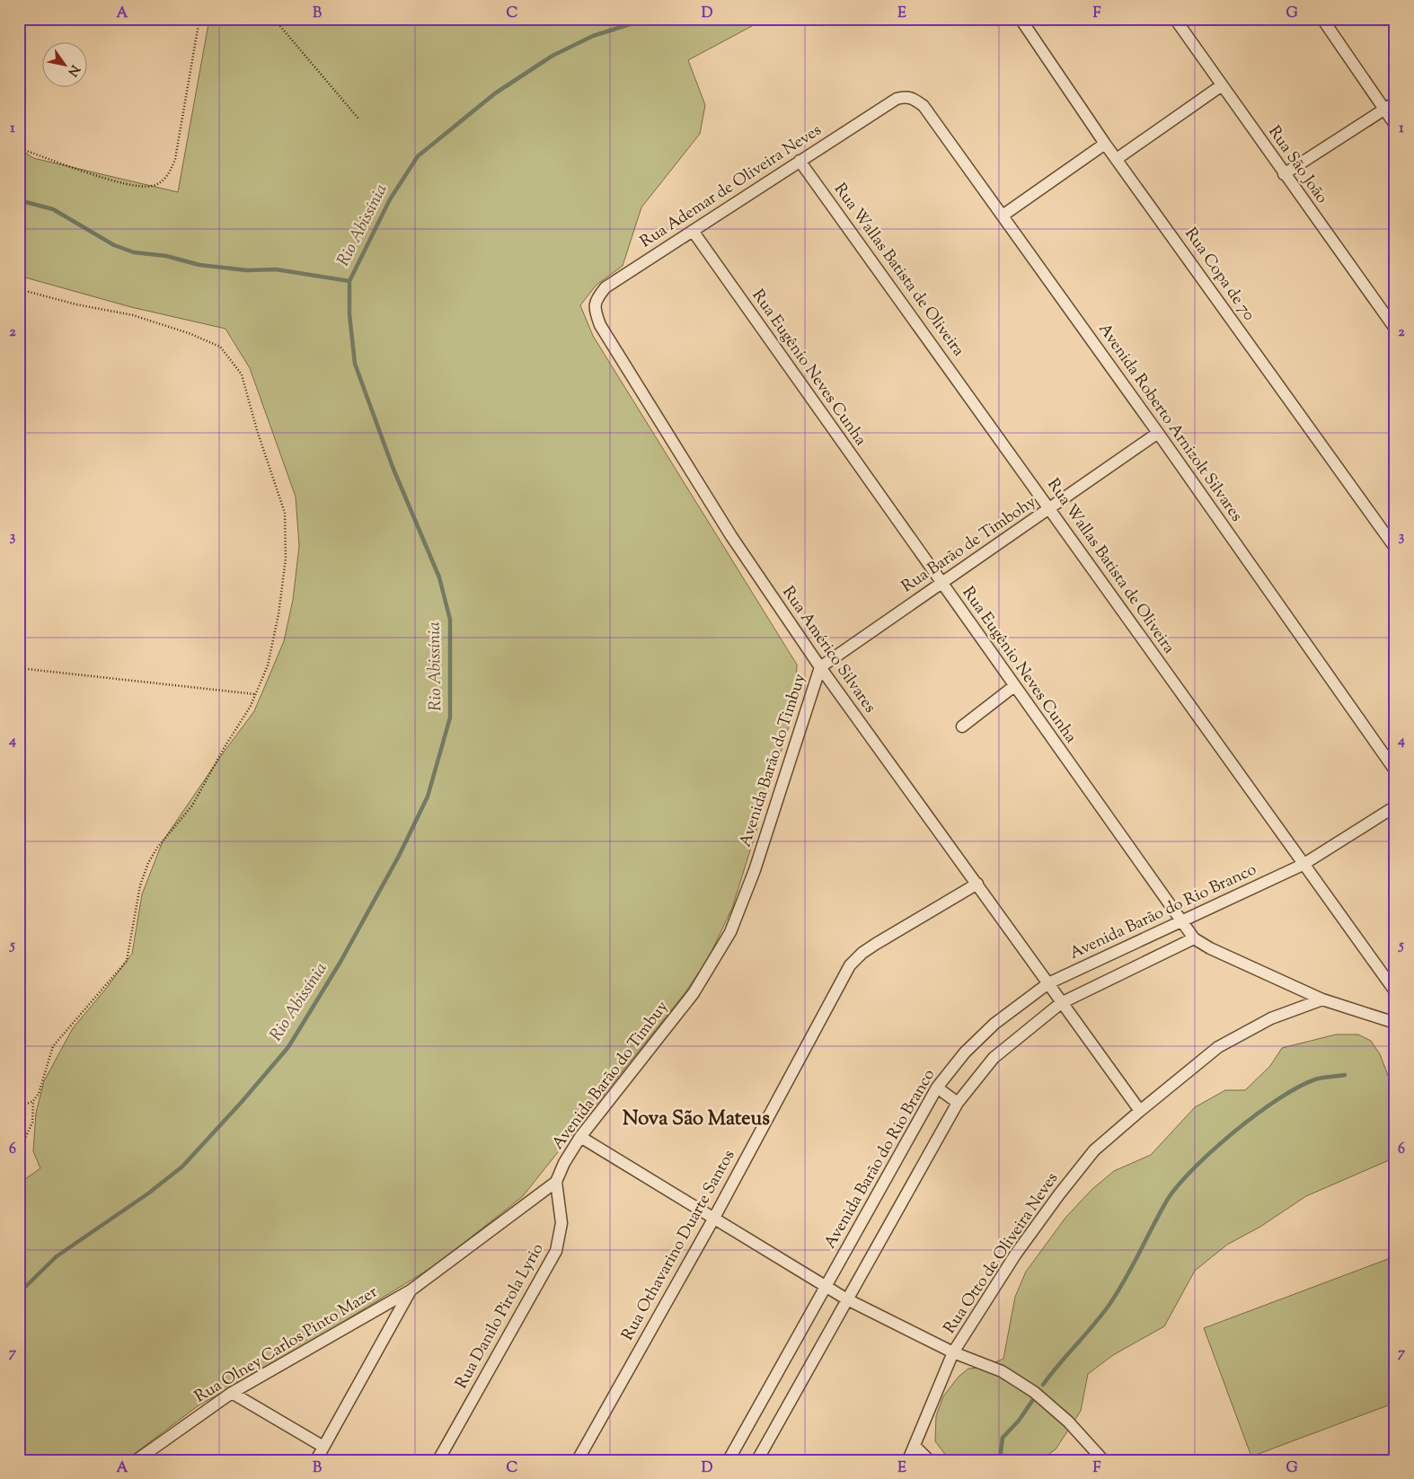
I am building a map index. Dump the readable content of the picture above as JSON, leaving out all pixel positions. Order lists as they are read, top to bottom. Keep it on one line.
{"streets":{"street":["Rua São João","Rua Ademar de Oliveira Neves","Rua Wallas Batista de Oliveira","Rua Copa de 70","Rua Eugênio Neves Cunha","Avenida Roberto Arnizolt Silvares","Rua Barão de Timbohy","Rua Américo Silvares","Avenida Barão do Timbuy","Avenida Barão do Rio Branco","Rua Othavarino Duarte Santos","Rua Otto de Oliveira Neves","Rua Danilo Pirola Lyrio","Rua Olney Carlos Pinto Mazer"]},"crossings":[["Rua Ademar de Oliveira Neves","Rua Wallas Batista de Oliveira"],["Rua Ademar de Oliveira Neves","Rua Eugênio Neves Cunha"],["Rua Ademar de Oliveira Neves","Avenida Roberto Arnizolt Silvares"],["Rua Ademar de Oliveira Neves","Rua Américo Silvares"],["Rua Wallas Batista de Oliveira","Rua Barão de Timbohy"],["Rua Wallas Batista de Oliveira","Avenida Barão do Rio Branco"],["Rua Eugênio Neves Cunha","Rua Barão de Timbohy"],["Rua Eugênio Neves Cunha","Avenida Barão do Rio Branco"],["Rua Eugênio Neves Cunha","Rua Otto de Oliveira Neves"],["Avenida Roberto Arnizolt Silvares","Rua Barão de Timbohy"],["Rua Barão de Timbohy","Rua Américo Silvares"],["Rua Barão de Timbohy","Avenida Barão do Timbuy"],["Rua Américo Silvares","Avenida Barão do Timbuy"],["Rua Américo Silvares","Avenida Barão do Rio Branco"],["Rua Américo Silvares","Rua Othavarino Duarte Santos"],["Rua Américo Silvares","Rua Otto de Oliveira Neves"],["Avenida Barão do Timbuy","Rua Danilo Pirola Lyrio"],["Avenida Barão do Timbuy","Rua Olney Carlos Pinto Mazer"]],"districts":["Nova São Mateus"],"water":["Rio Abissínia"],"north":"bottom right","grid":{"columns":["A","B","C","D","E","F","G"],"rows":["1","2","3","4","5","6","7"]}}
